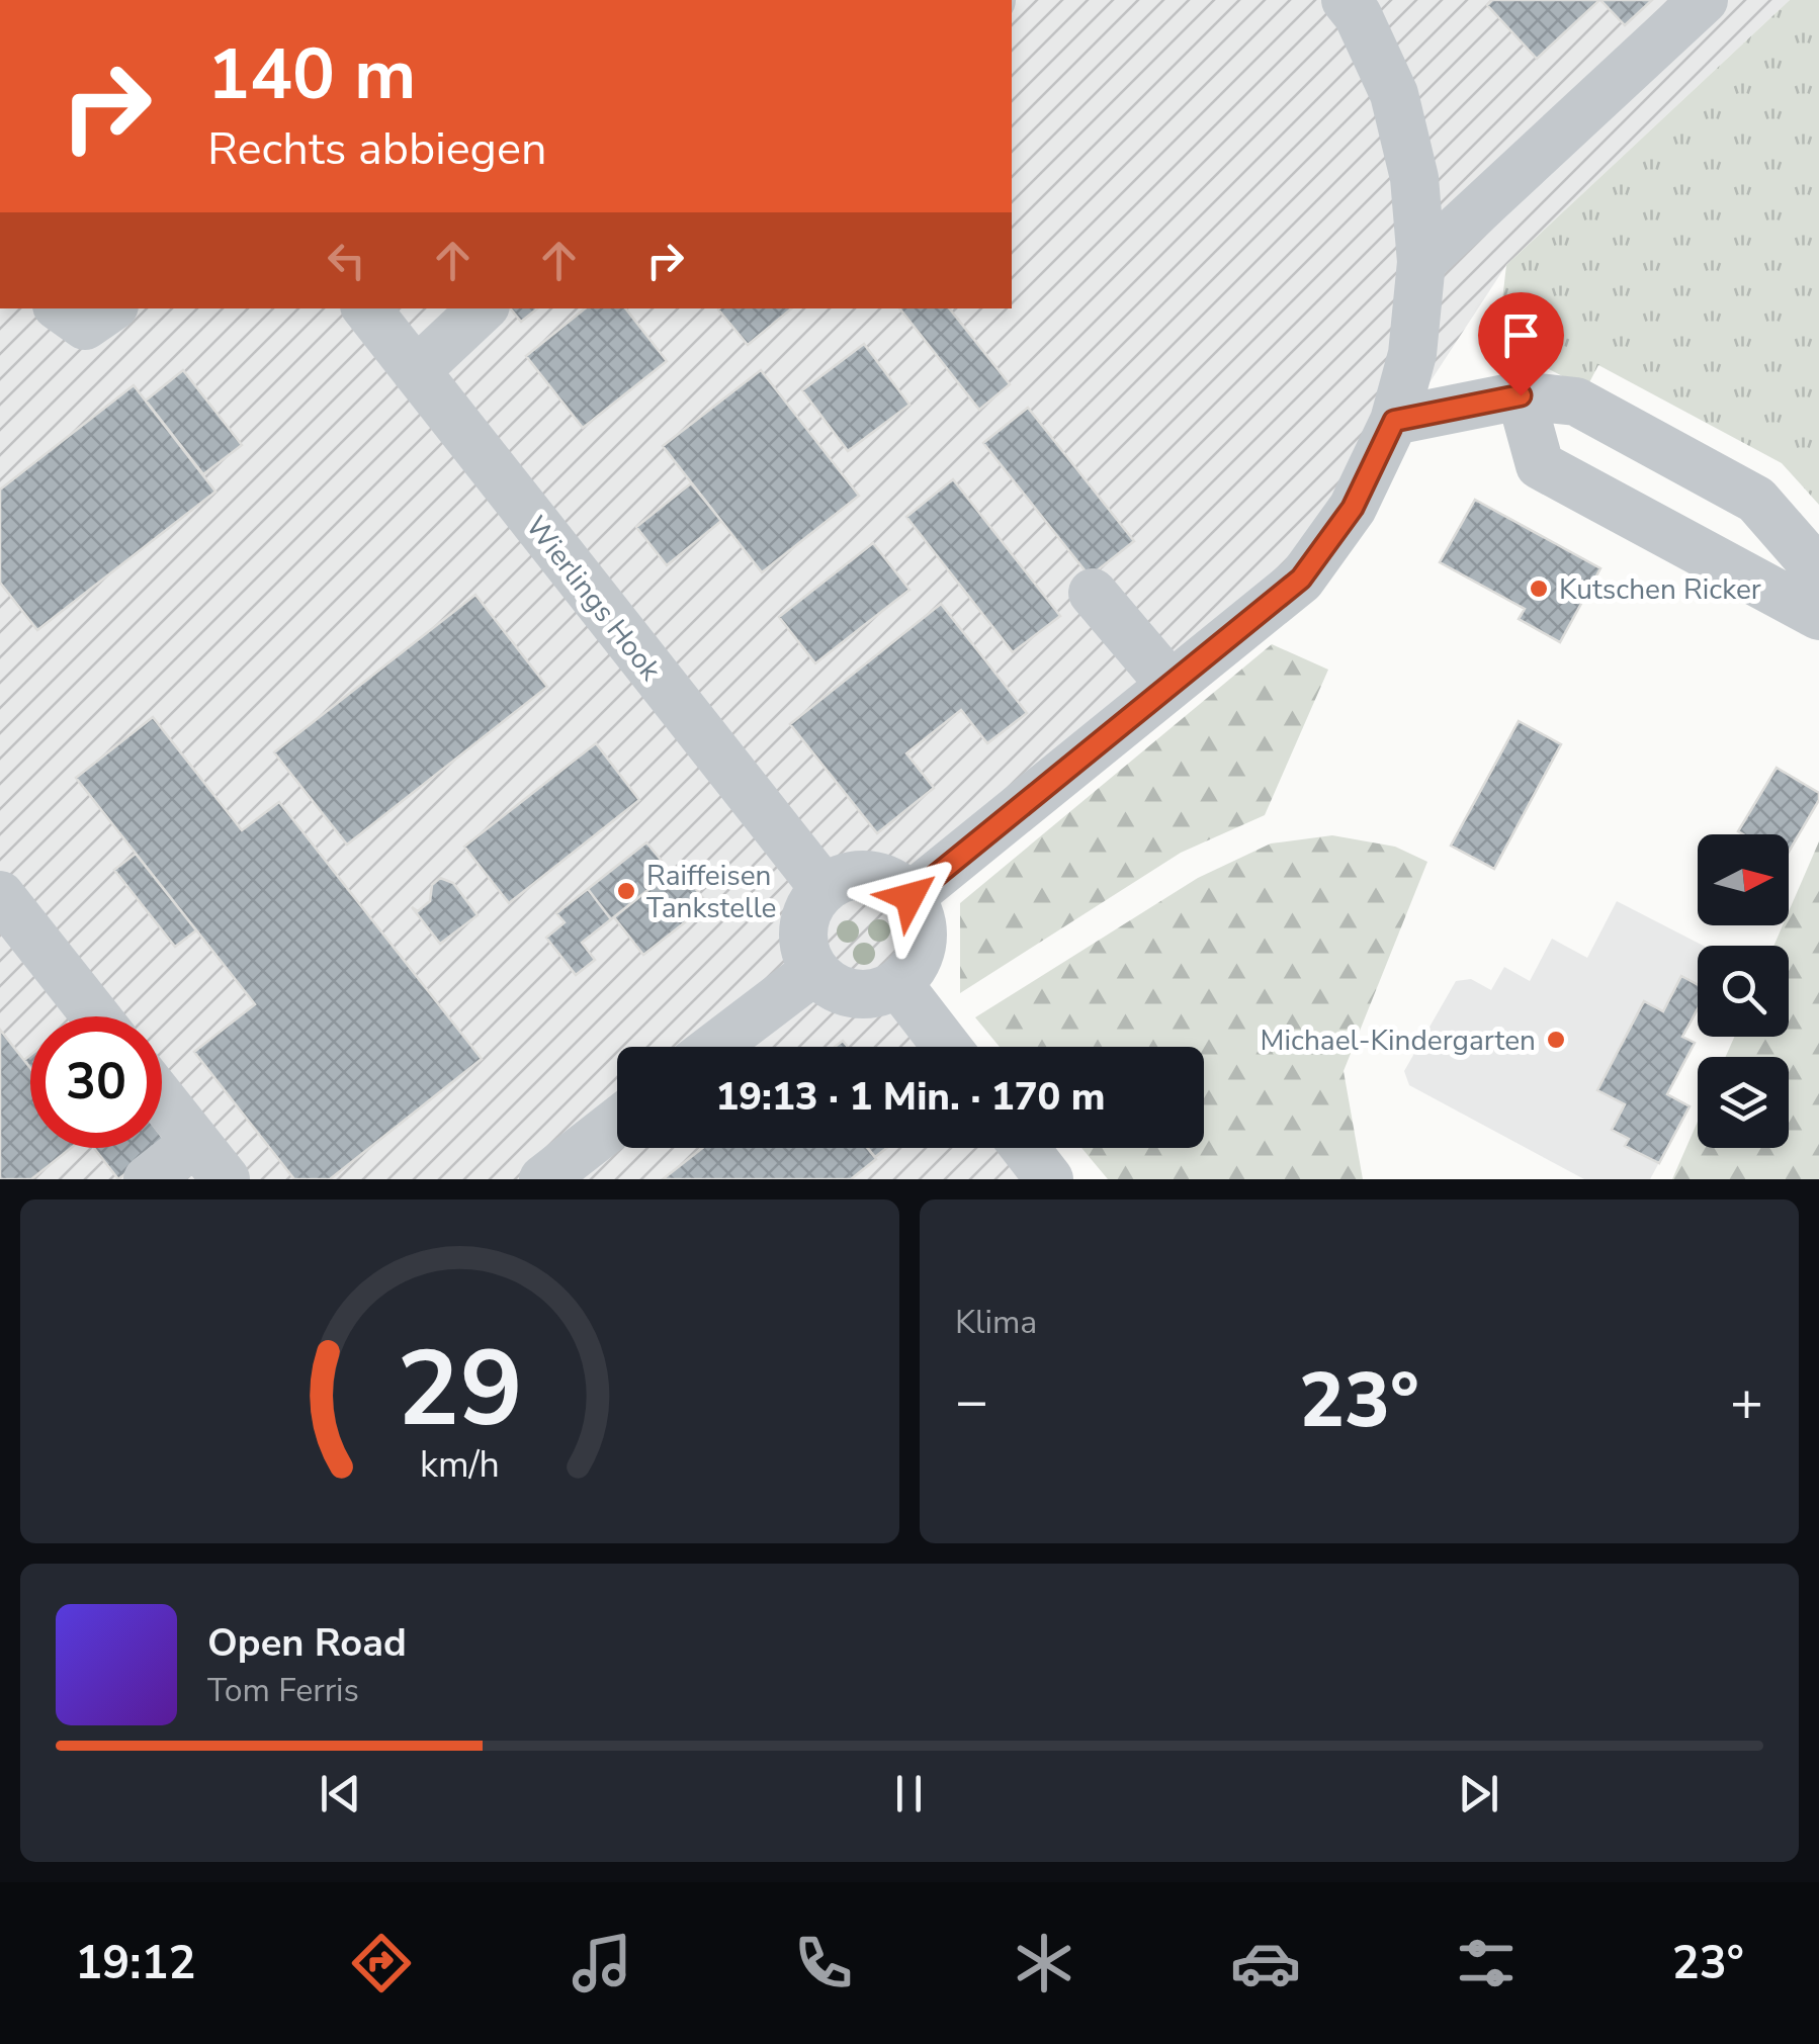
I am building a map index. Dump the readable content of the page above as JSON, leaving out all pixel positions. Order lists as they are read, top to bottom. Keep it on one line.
{"streets":{"street":["Wierlings Hook"]},"places":["Kutschen Ricker","Raiffeisen Tankstelle","Michael-Kindergarten"],"north":"right","page":{"turn":["140 m","Rechts abbiegen"],"limit":"30","trip":"19:13 · 1 Min. · 170 m","tile":"Klima","heat":["−","23°","+"],"song":["Open Road","Tom Ferris"],"tabs":["19:12","23°"],"gauge":["29","km/h"]}}
